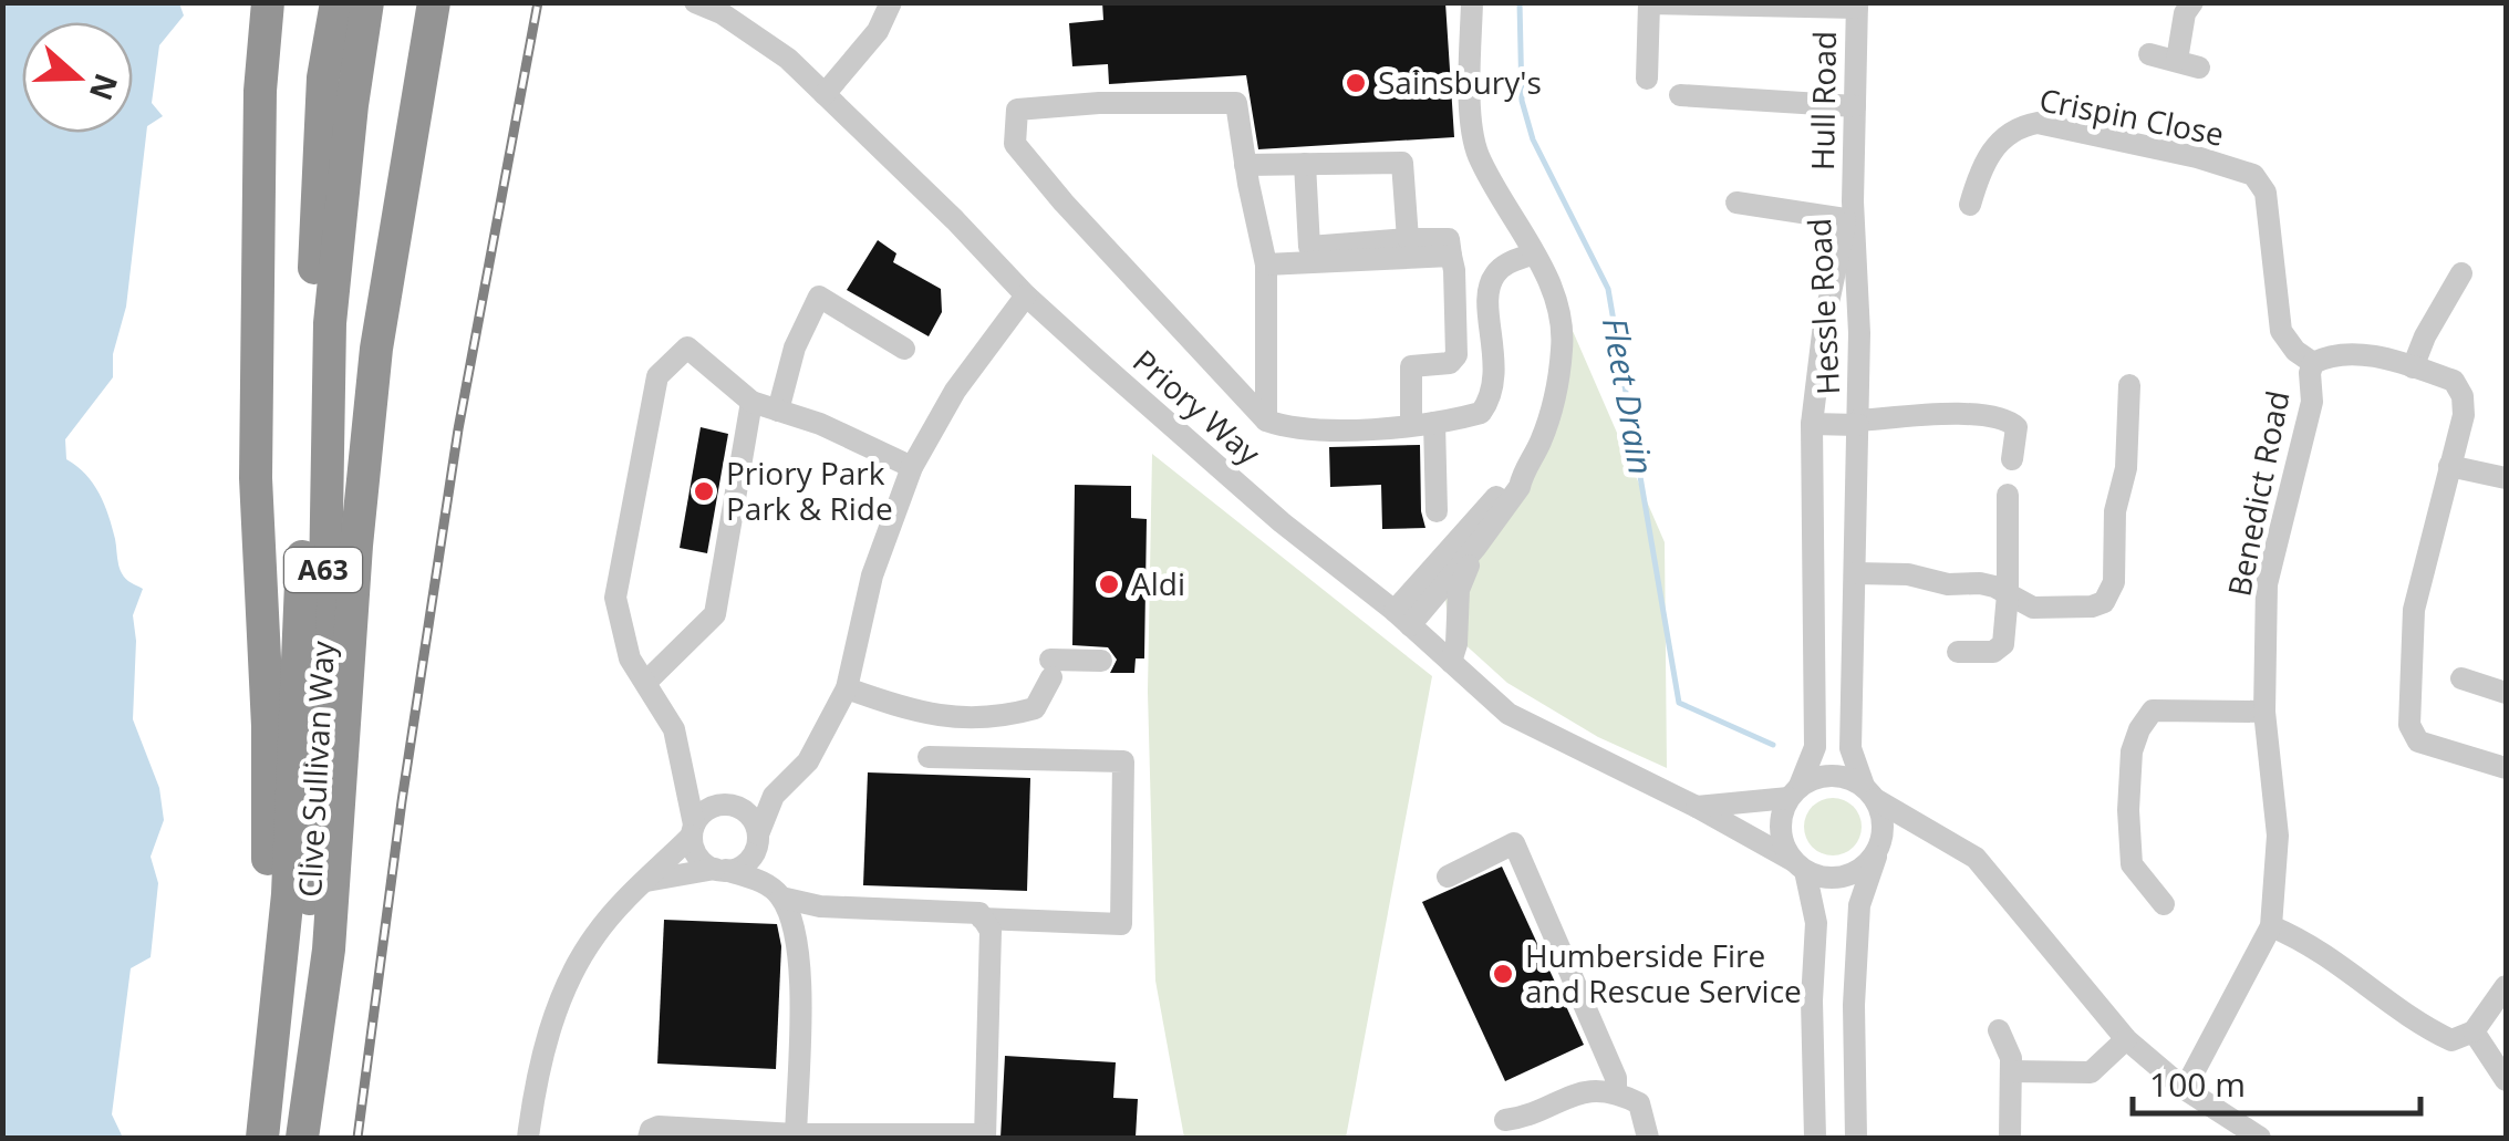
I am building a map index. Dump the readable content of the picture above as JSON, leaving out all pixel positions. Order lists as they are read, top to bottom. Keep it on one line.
{"streets":{"highway":["A63","Clive Sullivan Way"],"street":["Hull Road","Crispin Close","Hessle Road","Priory Way","Benedict Road"]},"crossings":[["Hull Road","Hessle Road"],["Crispin Close","Benedict Road"],["Hessle Road","Priory Way"]],"water":["Fleet Drain"],"places":["Sainsbury's","Priory Park Park & Ride","Aldi","Humberside Fire and Rescue Service"],"scale_bar":"100 m","north":"right"}
